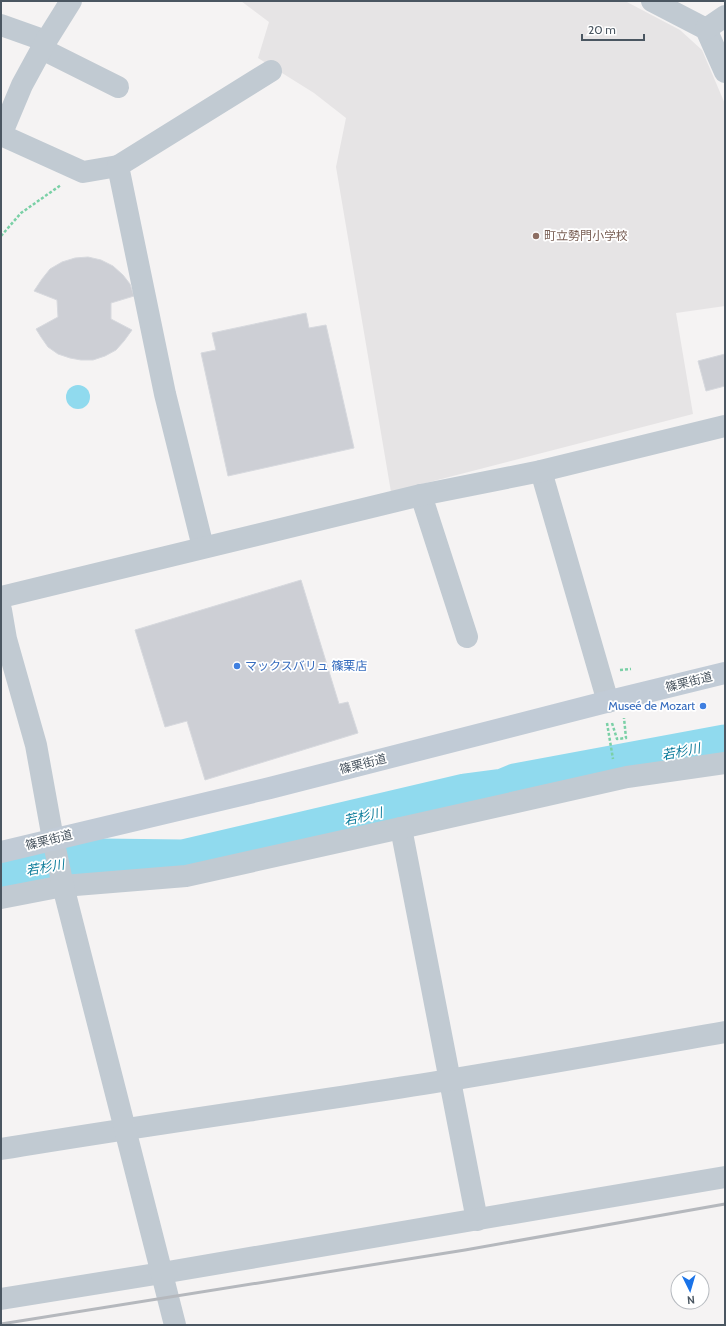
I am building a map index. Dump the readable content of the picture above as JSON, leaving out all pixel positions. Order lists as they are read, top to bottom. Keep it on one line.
{"streets":{"main road":["篠栗街道"]},"water":["若杉川"],"places":["町立勢門小学校","マックスバリュ 篠栗店","Museé de Mozart"],"scale_bar":"20 m","north":"bottom"}
